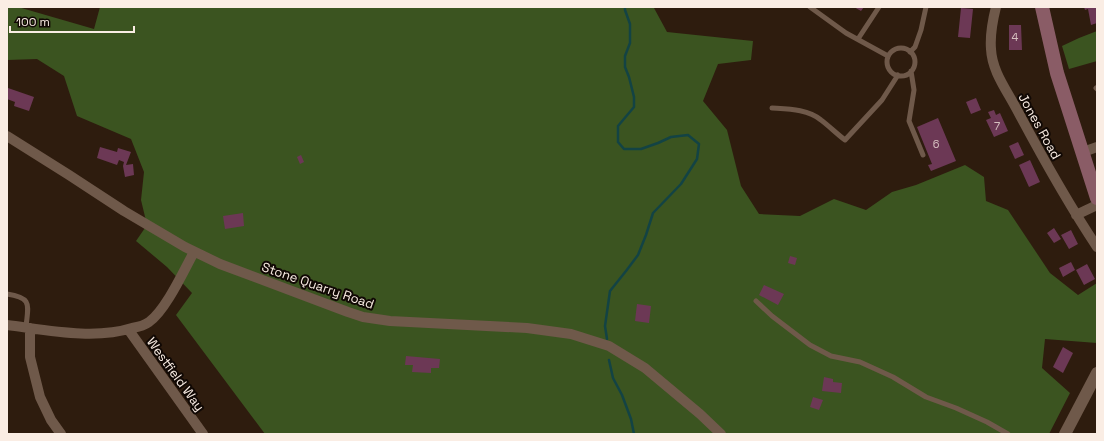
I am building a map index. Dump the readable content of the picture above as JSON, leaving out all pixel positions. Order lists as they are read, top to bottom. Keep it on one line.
{"streets":{"street":["Jones Road","Stone Quarry Road","Westfield Way"]},"house_numbers":["4","7","6"],"scale_bar":"100 m"}
